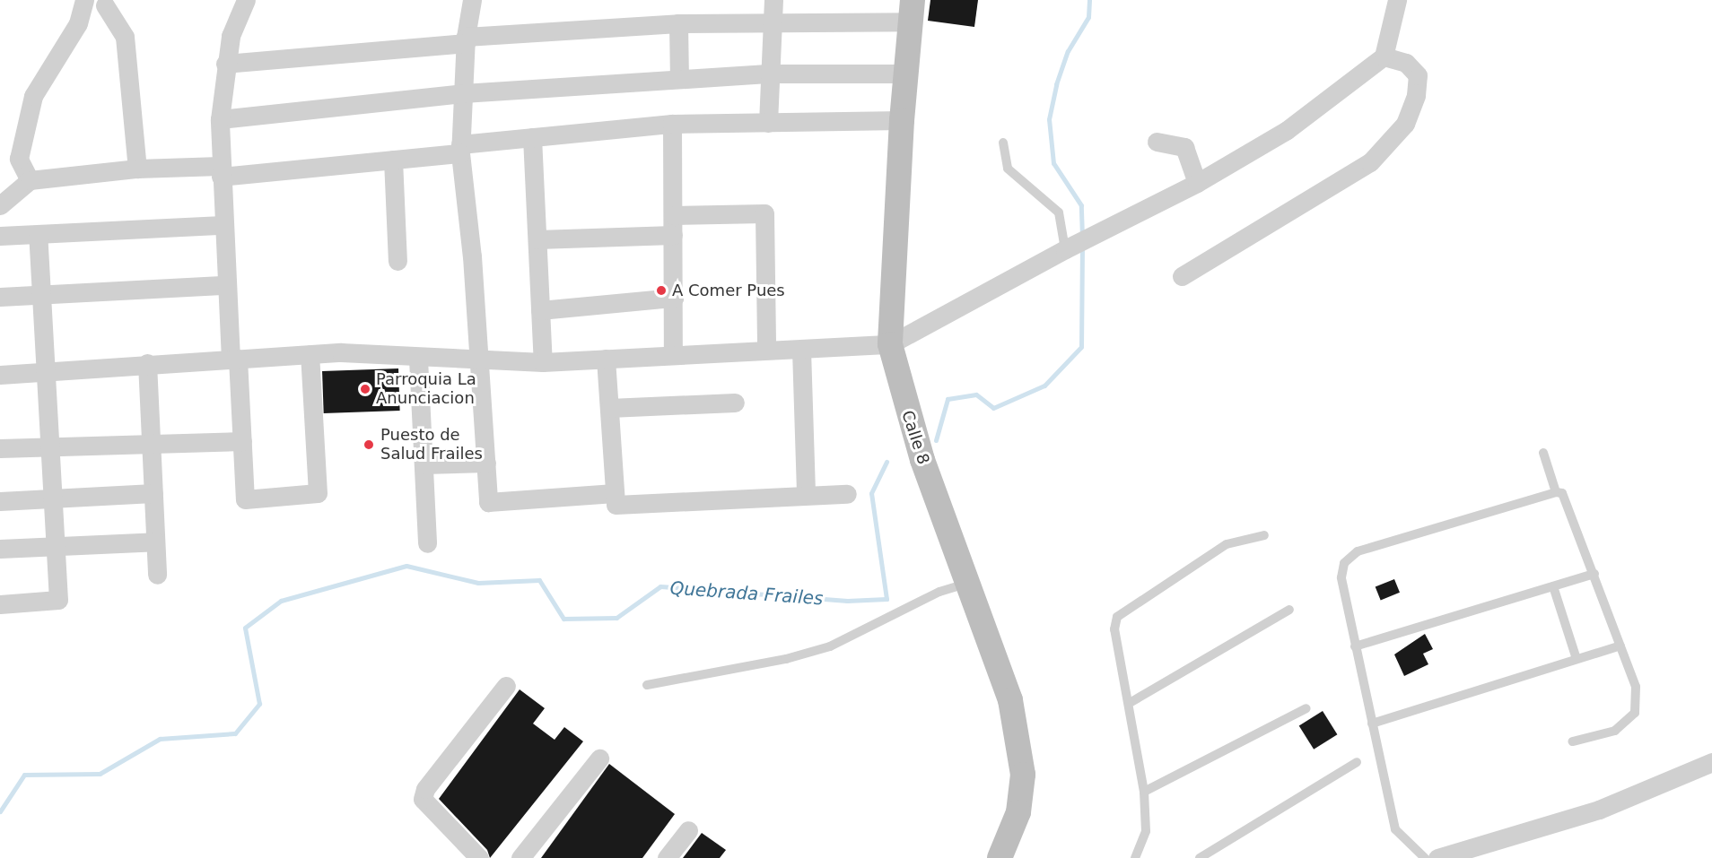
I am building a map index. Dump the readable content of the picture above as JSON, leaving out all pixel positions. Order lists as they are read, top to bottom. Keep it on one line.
{"streets":{"street":["Calle 8"]},"water":["Quebrada Frailes"],"places":["A Comer Pues","Parroquia La Anunciacion","Puesto de Salud Frailes"]}
